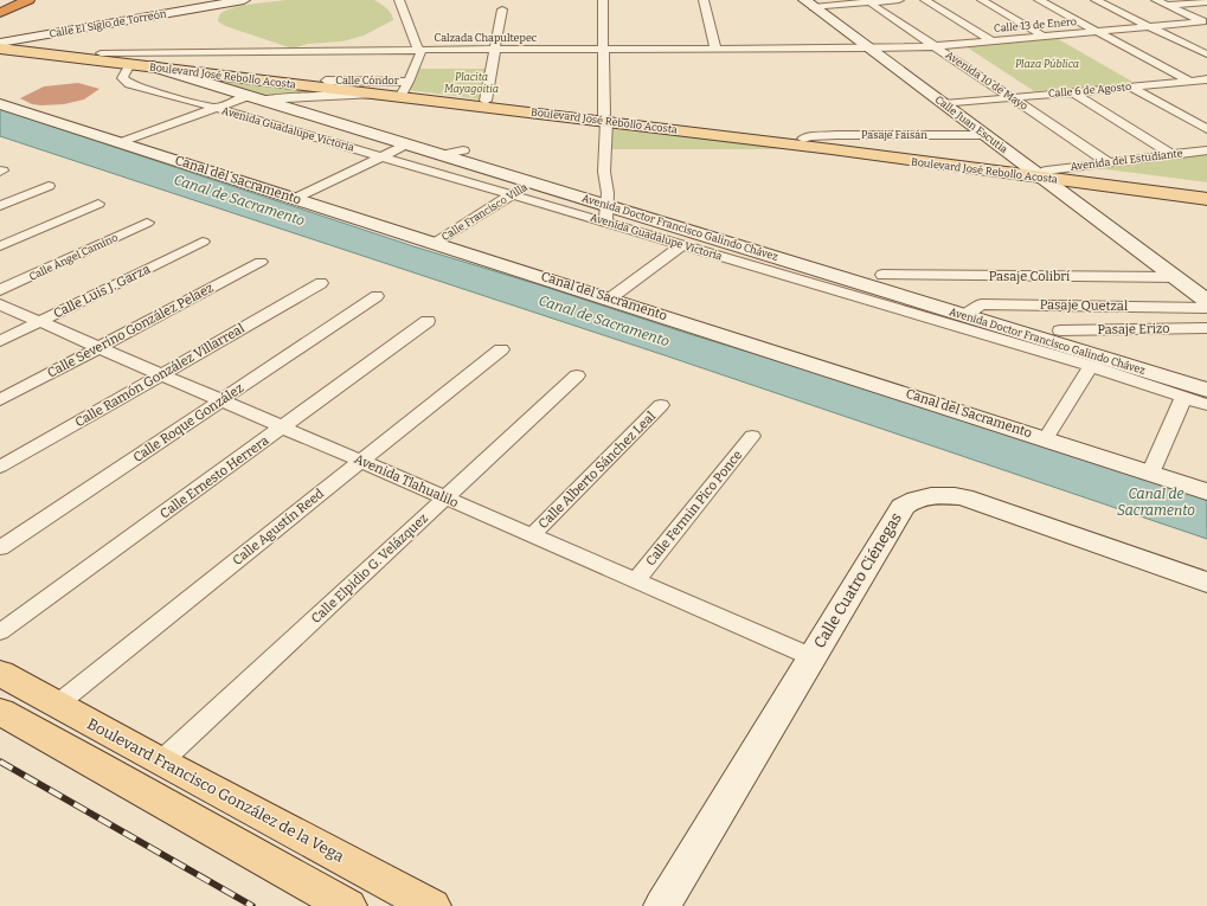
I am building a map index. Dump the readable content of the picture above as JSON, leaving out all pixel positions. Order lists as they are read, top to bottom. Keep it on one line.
{"streets":{"main road":["Boulevard José Rebollo Acosta","Boulevard Francisco González de la Vega"],"street":["Calle El Siglo de Torreón","Calle 13 de Enero","Calzada Chapultepec","Avenida 10 de Mayo","Calle 6 de Agosto","Calle Juan Escutia","Avenida Guadalupe Victoria","Pasaje Faisán","Avenida del Estudiante","Canal del Sacramento","Calle Francisco Villa","Avenida Doctor Francisco Galindo Chávez","Calle Ángel Camino","Pasaje Colibrí","Calle Luis J. Garza","Pasaje Quetzal","Pasaje Erizo","Calle Severino González Pelaez","Calle Ramón González Villarreal","Calle Roque González","Calle Alberto Sánchez Leal","Calle Ernesto Herrera","Avenida Tlahualilo","Calle Fermin Pico Ponce","Calle Agustín Reed","Calle Elpidio G. Velázquez","Calle Cuatro Ciénegas"]},"crossings":[["Calle El Siglo de Torreón","Boulevard José Rebollo Acosta"],["Calle 13 de Enero","Calzada Chapultepec"],["Calle 13 de Enero","Avenida 10 de Mayo"],["Calle 13 de Enero","Calle Juan Escutia"],["Calzada Chapultepec","Boulevard José Rebollo Acosta"],["Calzada Chapultepec","Calle Juan Escutia"],["Boulevard José Rebollo Acosta","Calle Juan Escutia"],["Boulevard José Rebollo Acosta","Avenida Guadalupe Victoria"],["Boulevard José Rebollo Acosta","Pasaje Faisán"],["Boulevard José Rebollo Acosta","Avenida del Estudiante"],["Boulevard José Rebollo Acosta","Avenida Doctor Francisco Galindo Chávez"],["Avenida 10 de Mayo","Calle 6 de Agosto"],["Avenida 10 de Mayo","Avenida del Estudiante"],["Calle 6 de Agosto","Calle Juan Escutia"],["Calle Juan Escutia","Pasaje Faisán"],["Calle Juan Escutia","Avenida del Estudiante"],["Calle Juan Escutia","Pasaje Colibrí"],["Avenida Guadalupe Victoria","Calle Francisco Villa"],["Avenida Guadalupe Victoria","Avenida Doctor Francisco Galindo Chávez"],["Canal del Sacramento","Calle Francisco Villa"],["Calle Francisco Villa","Avenida Doctor Francisco Galindo Chávez"],["Avenida Doctor Francisco Galindo Chávez","Pasaje Colibrí"],["Avenida Doctor Francisco Galindo Chávez","Pasaje Quetzal"],["Avenida Doctor Francisco Galindo Chávez","Pasaje Erizo"],["Calle Luis J. Garza","Avenida Tlahualilo"],["Calle Severino González Pelaez","Avenida Tlahualilo"],["Calle Ramón González Villarreal","Avenida Tlahualilo"],["Calle Roque González","Avenida Tlahualilo"],["Calle Alberto Sánchez Leal","Avenida Tlahualilo"],["Calle Ernesto Herrera","Avenida Tlahualilo"],["Avenida Tlahualilo","Calle Fermin Pico Ponce"],["Avenida Tlahualilo","Calle Agustín Reed"],["Avenida Tlahualilo","Calle Elpidio G. Velázquez"],["Avenida Tlahualilo","Calle Cuatro Ciénegas"],["Calle Agustín Reed","Boulevard Francisco González de la Vega"],["Calle Elpidio G. Velázquez","Boulevard Francisco González de la Vega"]],"water":["Canal de Sacramento"],"parks":["Plaza Pública","Placita Mayagoitia"]}
